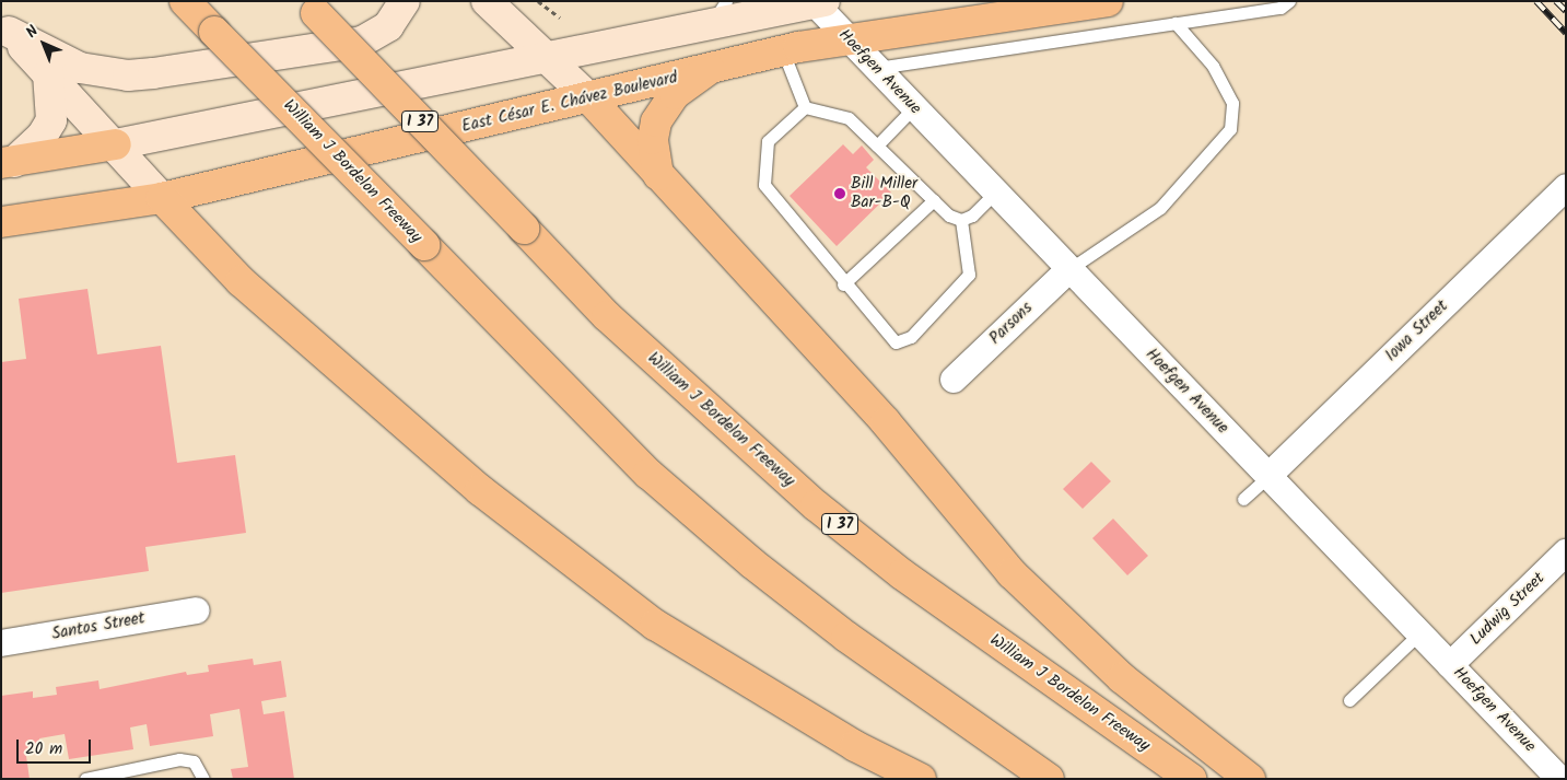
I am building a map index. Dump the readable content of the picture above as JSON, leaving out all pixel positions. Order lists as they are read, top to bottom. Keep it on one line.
{"streets":{"main road":["East César E. Chávez Boulevard","I 37","William J Bordelon Freeway"],"street":["Hoefgen Avenue","Parsons","Iowa Street","Ludwig Street","Santos Street"]},"crossings":[["Hoefgen Avenue","East César E. Chávez Boulevard"],["Hoefgen Avenue","Parsons"],["Hoefgen Avenue","Iowa Street"],["Hoefgen Avenue","Ludwig Street"]],"places":["Bill Miller Bar-B-Q"],"scale_bar":"20 m","north":"top left"}
